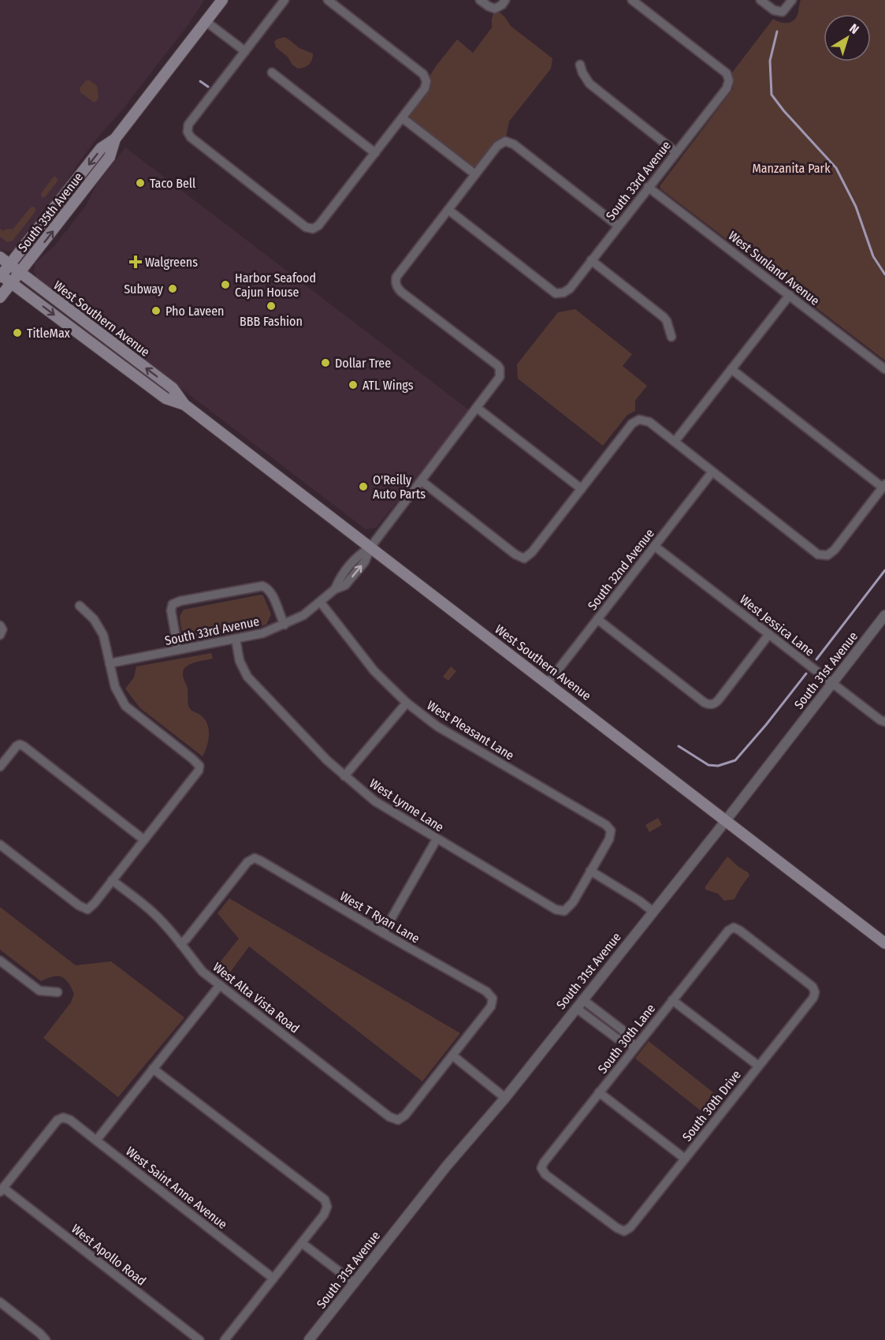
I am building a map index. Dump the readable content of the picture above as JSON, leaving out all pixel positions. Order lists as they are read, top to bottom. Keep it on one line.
{"streets":{"main road":["South 35th Avenue","West Southern Avenue"],"street":["South 33rd Avenue","West Sunland Avenue","South 32nd Avenue","West Jessica Lane","South 31st Avenue","West Pleasant Lane","West Lynne Lane","West T Ryan Lane","West Alta Vista Road","South 30th Lane","South 30th Drive","West Saint Anne Avenue","West Apollo Road"]},"crossings":[["South 33rd Avenue","West Sunland Avenue"],["South 33rd Avenue","West Southern Avenue"],["South 33rd Avenue","West Pleasant Lane"],["South 33rd Avenue","West Lynne Lane"],["South 35th Avenue","West Southern Avenue"],["West Southern Avenue","South 32nd Avenue"],["West Southern Avenue","South 31st Avenue"],["South 32nd Avenue","West Jessica Lane"],["West Jessica Lane","South 31st Avenue"],["West Pleasant Lane","West Lynne Lane"],["West T Ryan Lane","West Alta Vista Road"],["South 30th Lane","South 30th Drive"],["West Saint Anne Avenue","West Apollo Road"]],"parks":["Manzanita Park"],"places":{"other":["Taco Bell","Harbor Seafood Cajun House","Subway","BBB Fashion","Pho Laveen","TitleMax","Dollar Tree","ATL Wings","O'Reilly Auto Parts"],"health":["Walgreens"]},"north":"top right"}
